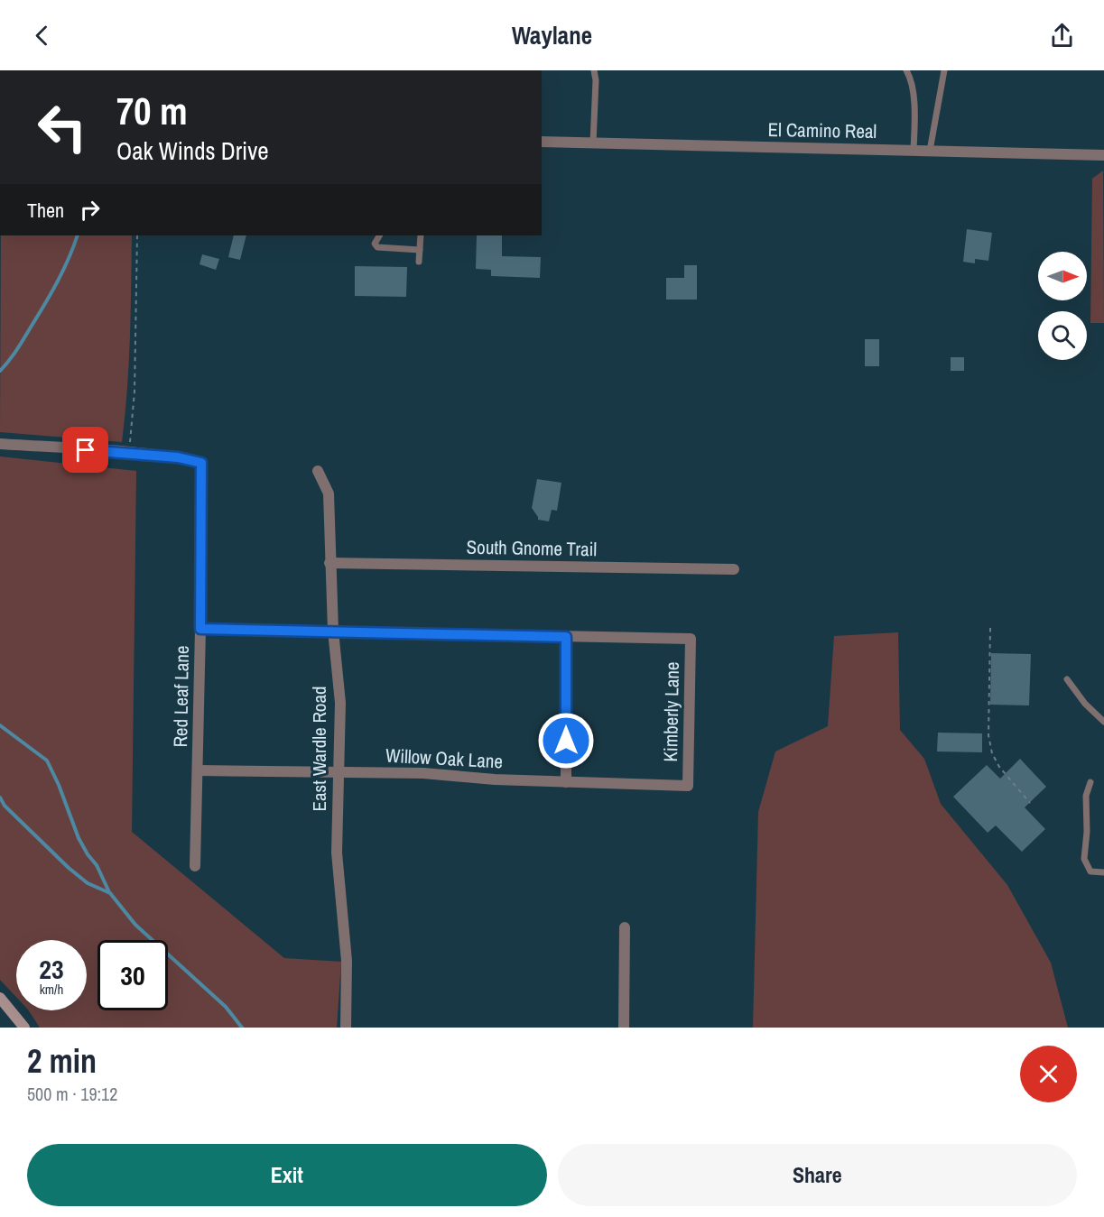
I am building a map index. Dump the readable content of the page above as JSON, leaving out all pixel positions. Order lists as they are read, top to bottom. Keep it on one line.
{"streets":{"street":["El Camino Real","South Gnome Trail","Red Leaf Lane","Kimberly Lane","East Wardle Road","Willow Oak Lane"]},"crossings":[["South Gnome Trail","East Wardle Road"],["Red Leaf Lane","Willow Oak Lane"],["Kimberly Lane","Willow Oak Lane"],["East Wardle Road","Willow Oak Lane"]],"north":"right","page":{"header":"Waylane","turn":["70 m","Oak Winds Drive"],"then":"Then","speed":"23 km/h","limit":"30","heading":["2 min","500 m · 19:12"],"buttons":["Exit","Share"]}}
